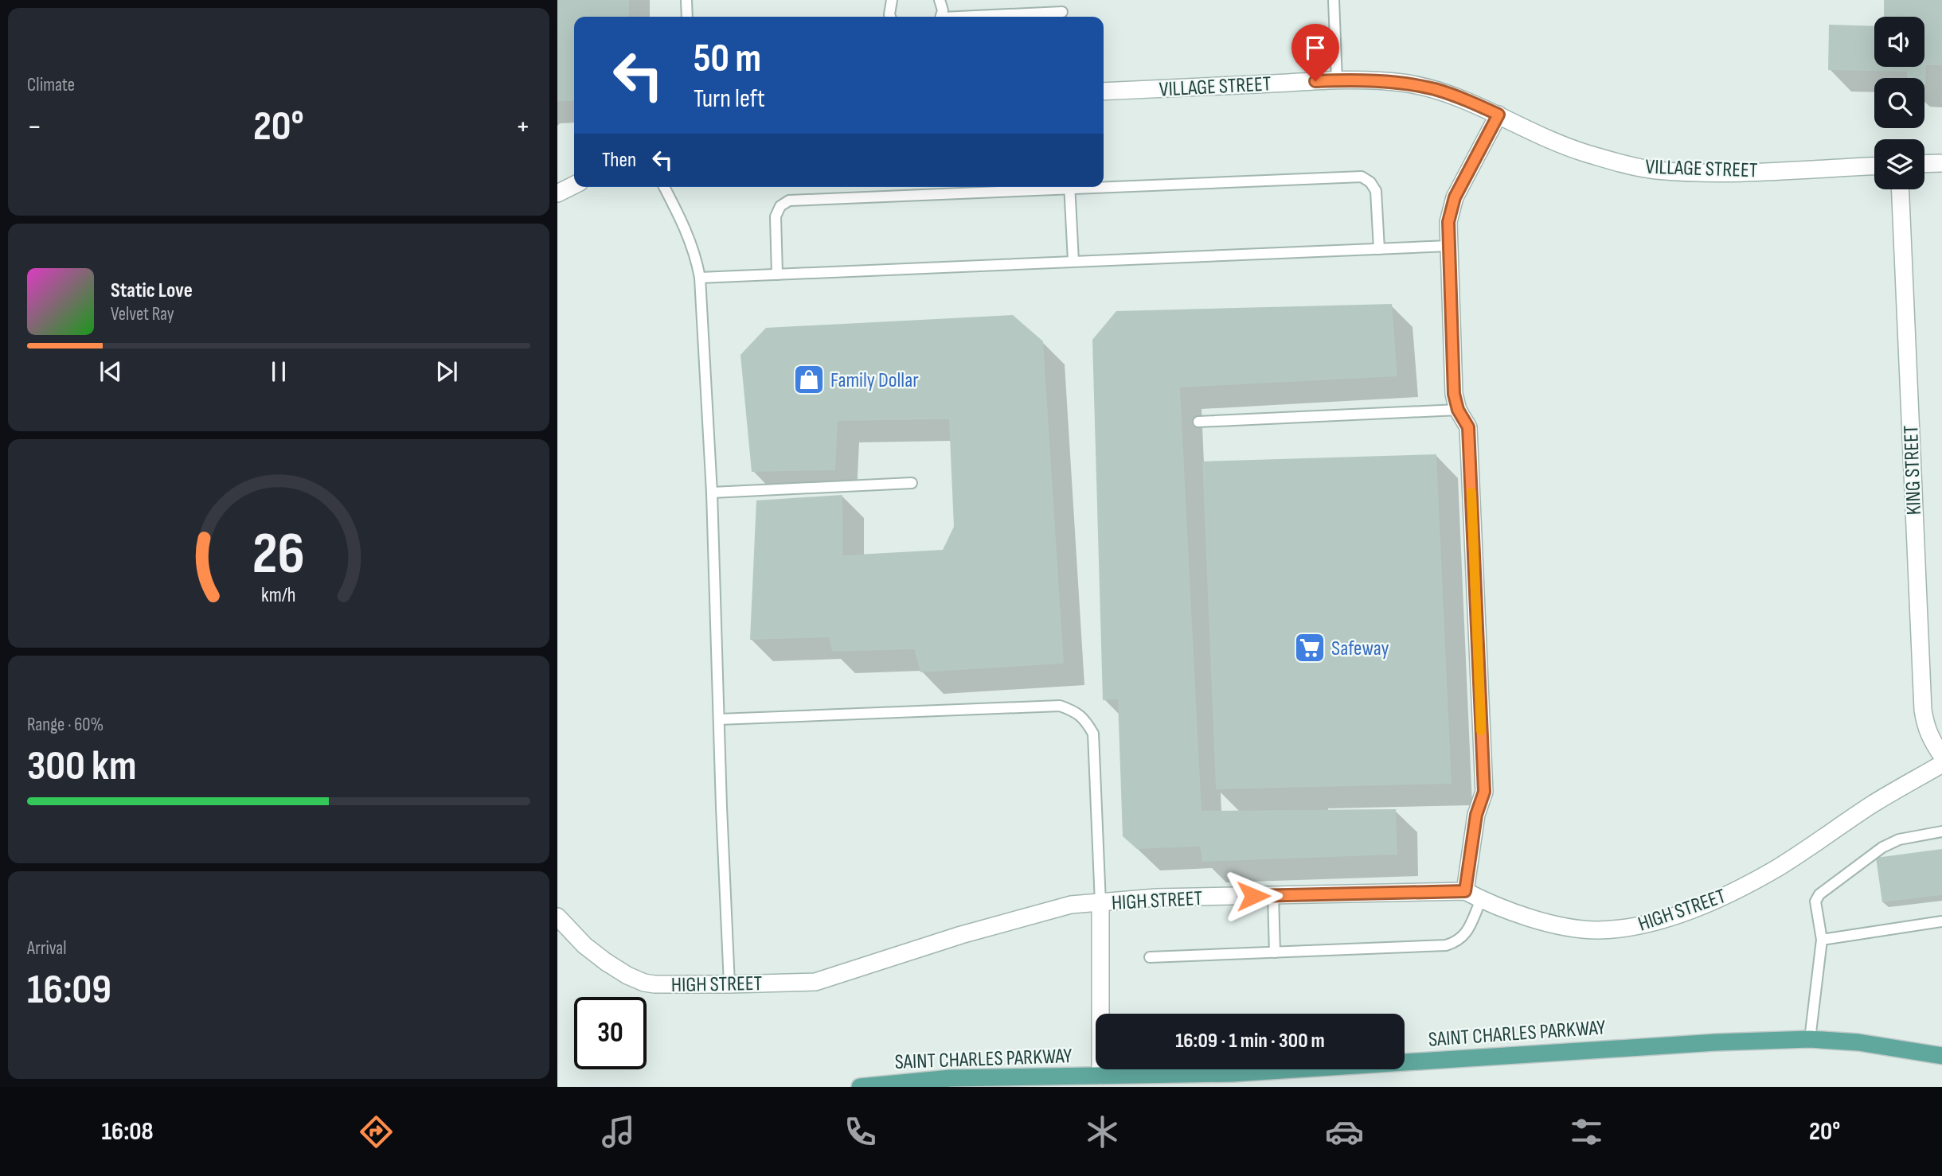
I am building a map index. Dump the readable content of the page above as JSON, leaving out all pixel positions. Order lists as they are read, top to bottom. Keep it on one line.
{"streets":{"main road":["SAINT CHARLES PARKWAY"],"street":["VILLAGE STREET","KING STREET","HIGH STREET"]},"places":{"shop":["Family Dollar"],"supermarket":["Safeway"]},"page":{"tile":["Climate",["Range · 60%","300 km"],["Arrival","16:09"]],"turn":["50 m","Turn left"],"heat":["−","20°","+"],"then":"Then","song":["Static Love","Velvet Ray"],"limit":"30","trip":"16:09 · 1 min · 300 m","tabs":["16:08","20°"],"gauge":["26","km/h"]}}
